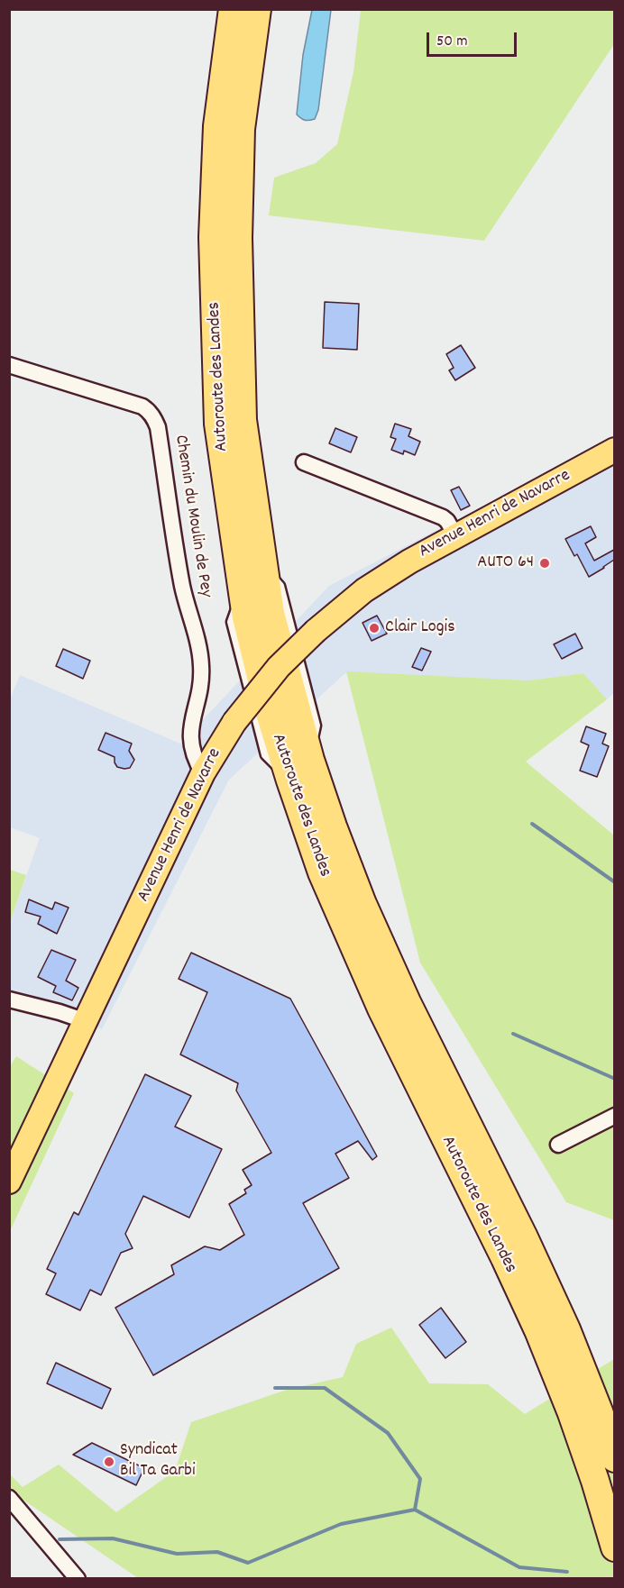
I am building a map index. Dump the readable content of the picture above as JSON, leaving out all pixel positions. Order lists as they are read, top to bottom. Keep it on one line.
{"streets":{"highway":["Autoroute des Landes"],"main road":["Avenue Henri de Navarre"],"street":["Chemin du Moulin de Pey"]},"crossings":[["Avenue Henri de Navarre","Chemin du Moulin de Pey"]],"places":["AUTO 64","Clair Logis","Syndicat Bil Ta Garbi"],"scale_bar":"50 m"}
